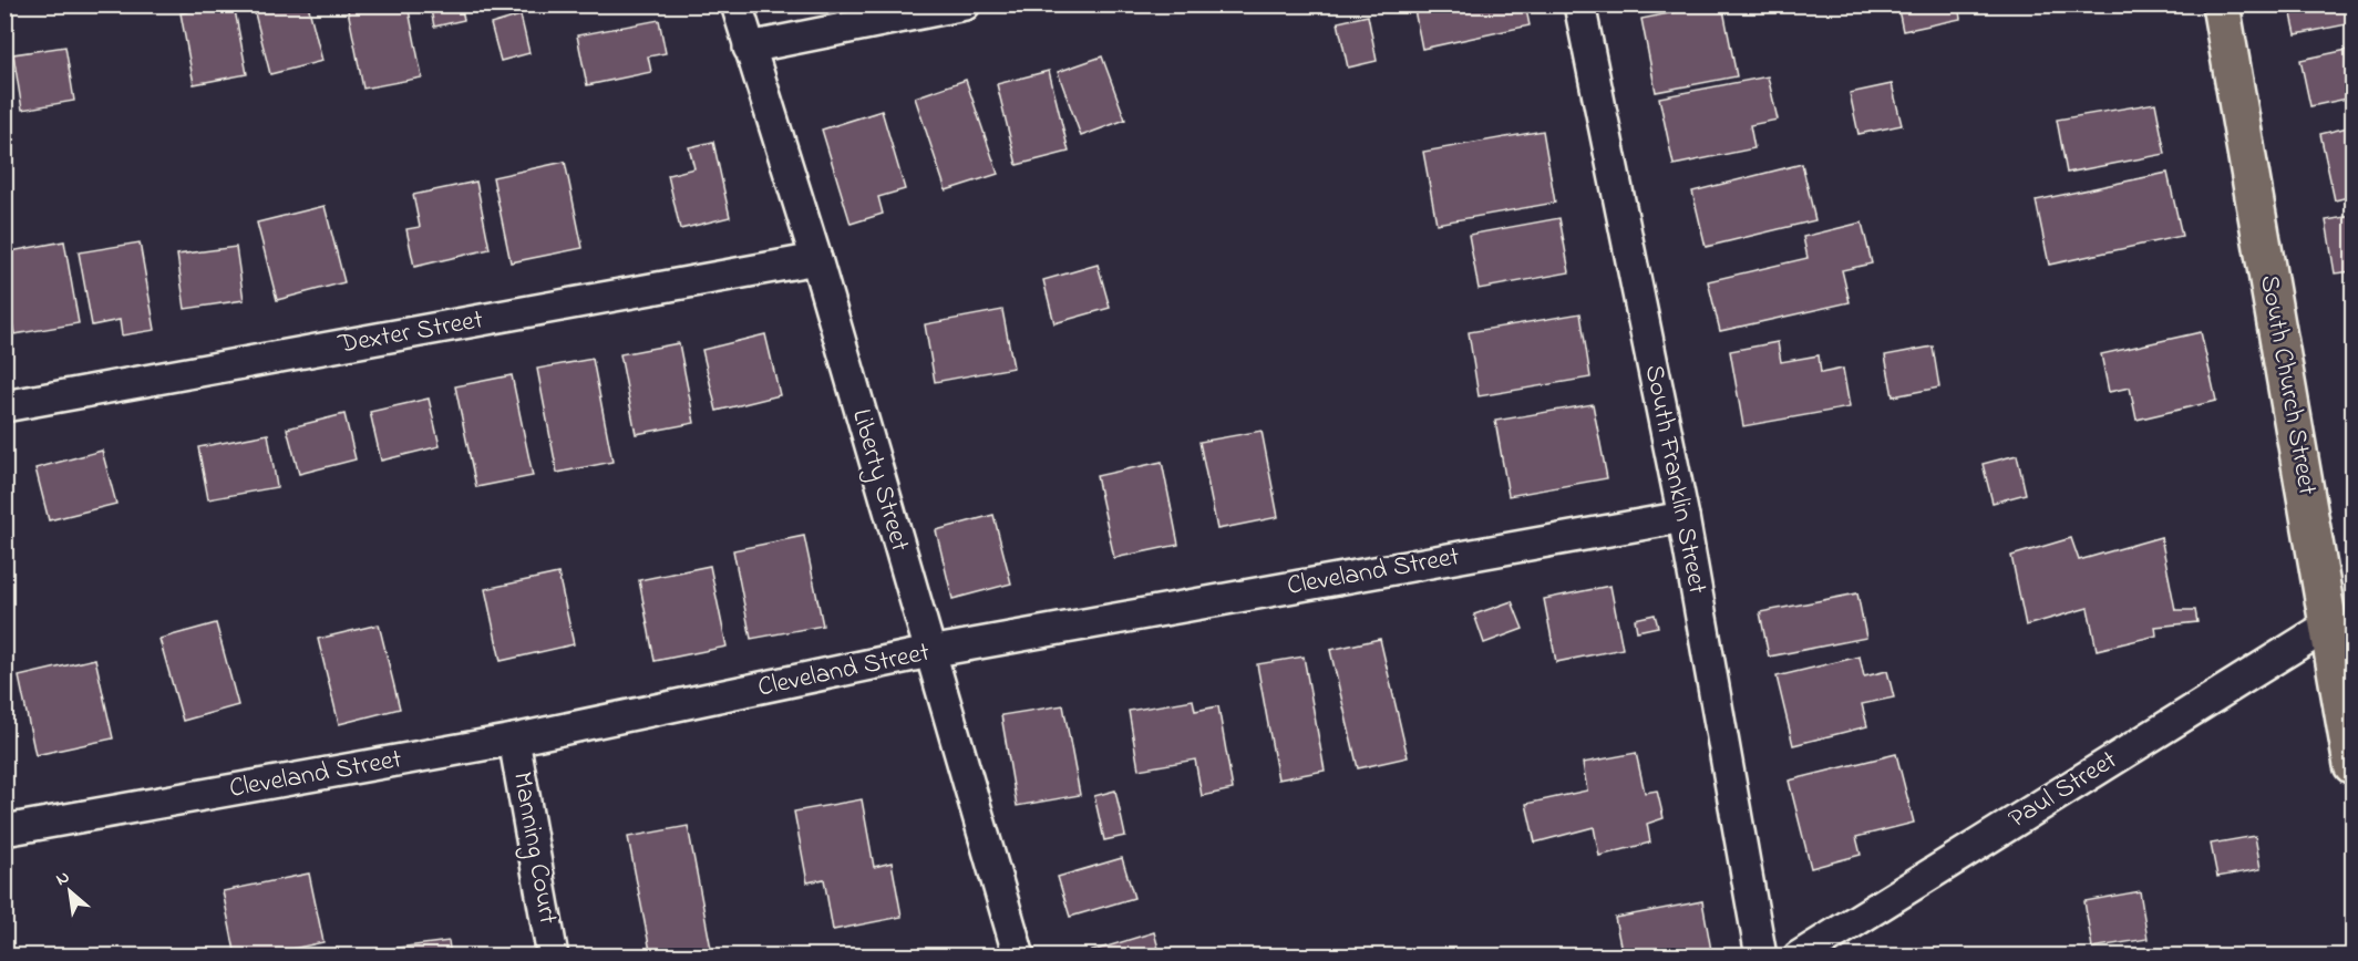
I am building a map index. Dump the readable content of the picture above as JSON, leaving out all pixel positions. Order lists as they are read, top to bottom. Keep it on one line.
{"streets":{"main road":["South Church Street"],"street":["Dexter Street","South Franklin Street","Liberty Street","Cleveland Street","Paul Street","Manning Court"]},"crossings":[["Dexter Street","Liberty Street"],["South Church Street","Paul Street"],["South Franklin Street","Cleveland Street"],["Liberty Street","Cleveland Street"],["Cleveland Street","Manning Court"]],"north":"top left"}
